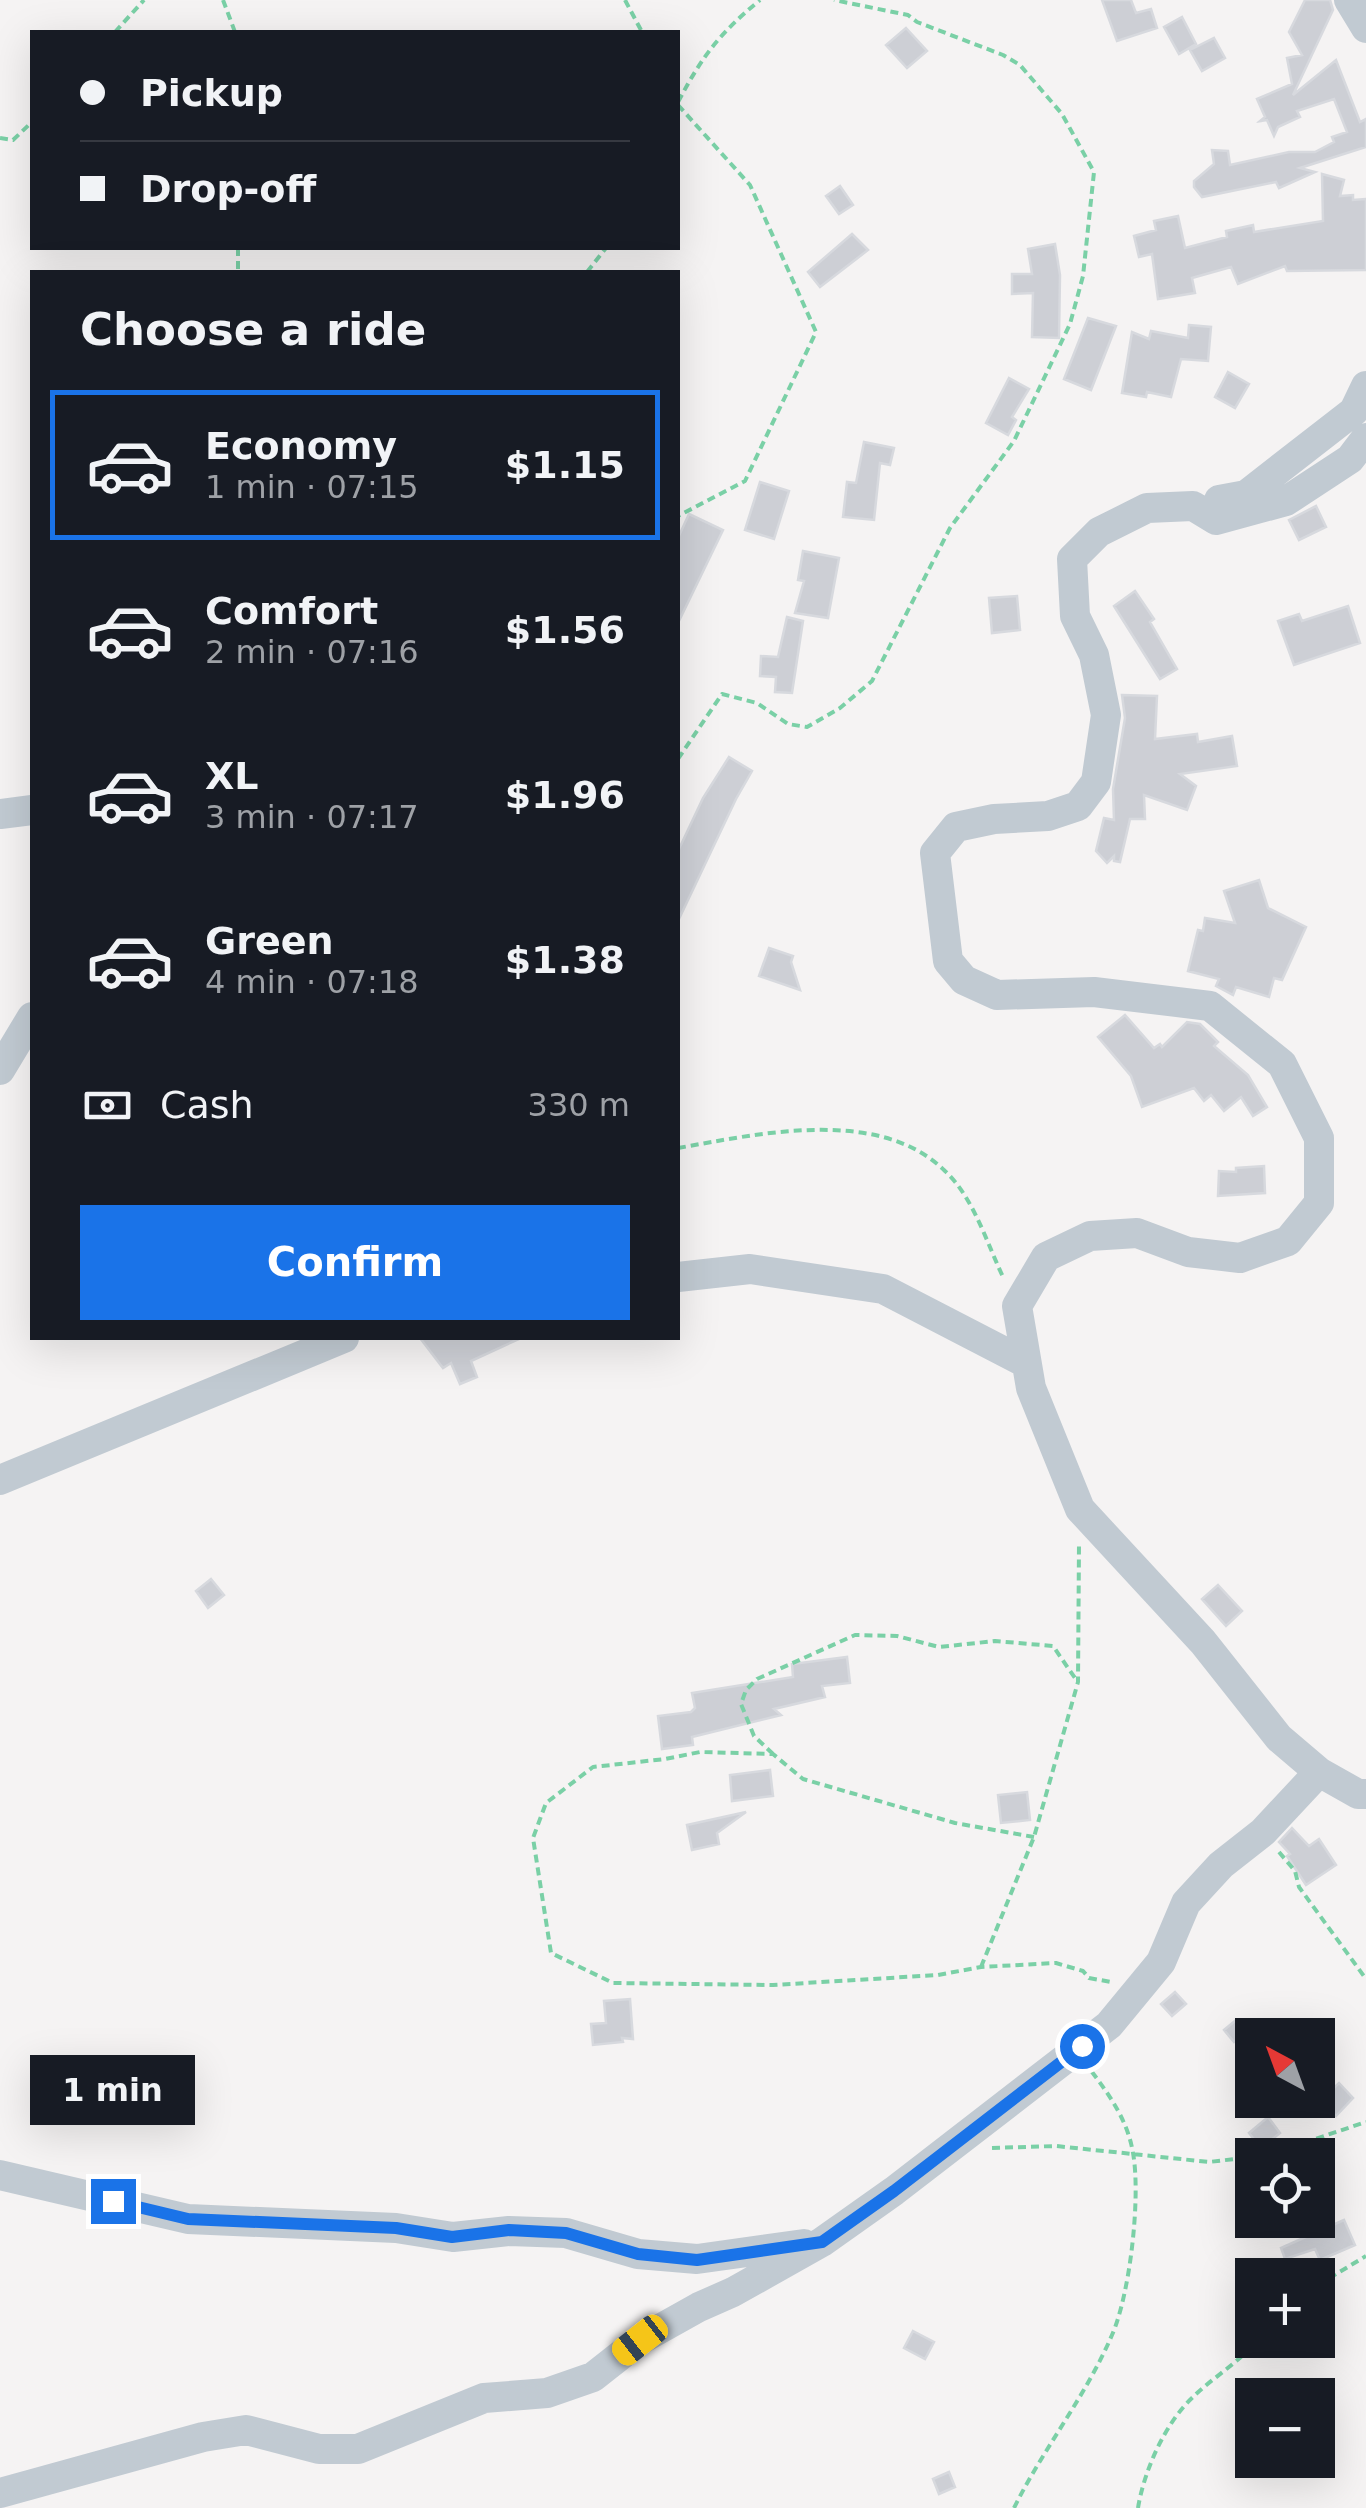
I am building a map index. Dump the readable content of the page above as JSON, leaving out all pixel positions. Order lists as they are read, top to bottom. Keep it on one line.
{"north":"top left","page":{"banner":["Pickup","Drop-off"],"heading":"Choose a ride","list":[{"name":"Economy","note":"1 min · 07:15","value":"$1.15"},{"name":"Comfort","note":"2 min · 07:16","value":"$1.56"},{"name":"XL","note":"3 min · 07:17","value":"$1.96"},{"name":"Green","note":"4 min · 07:18","value":"$1.38"}],"pay":["Cash","330 m"],"buttons":"Confirm","map_buttons":["+","−"],"bubble":"1 min"}}
